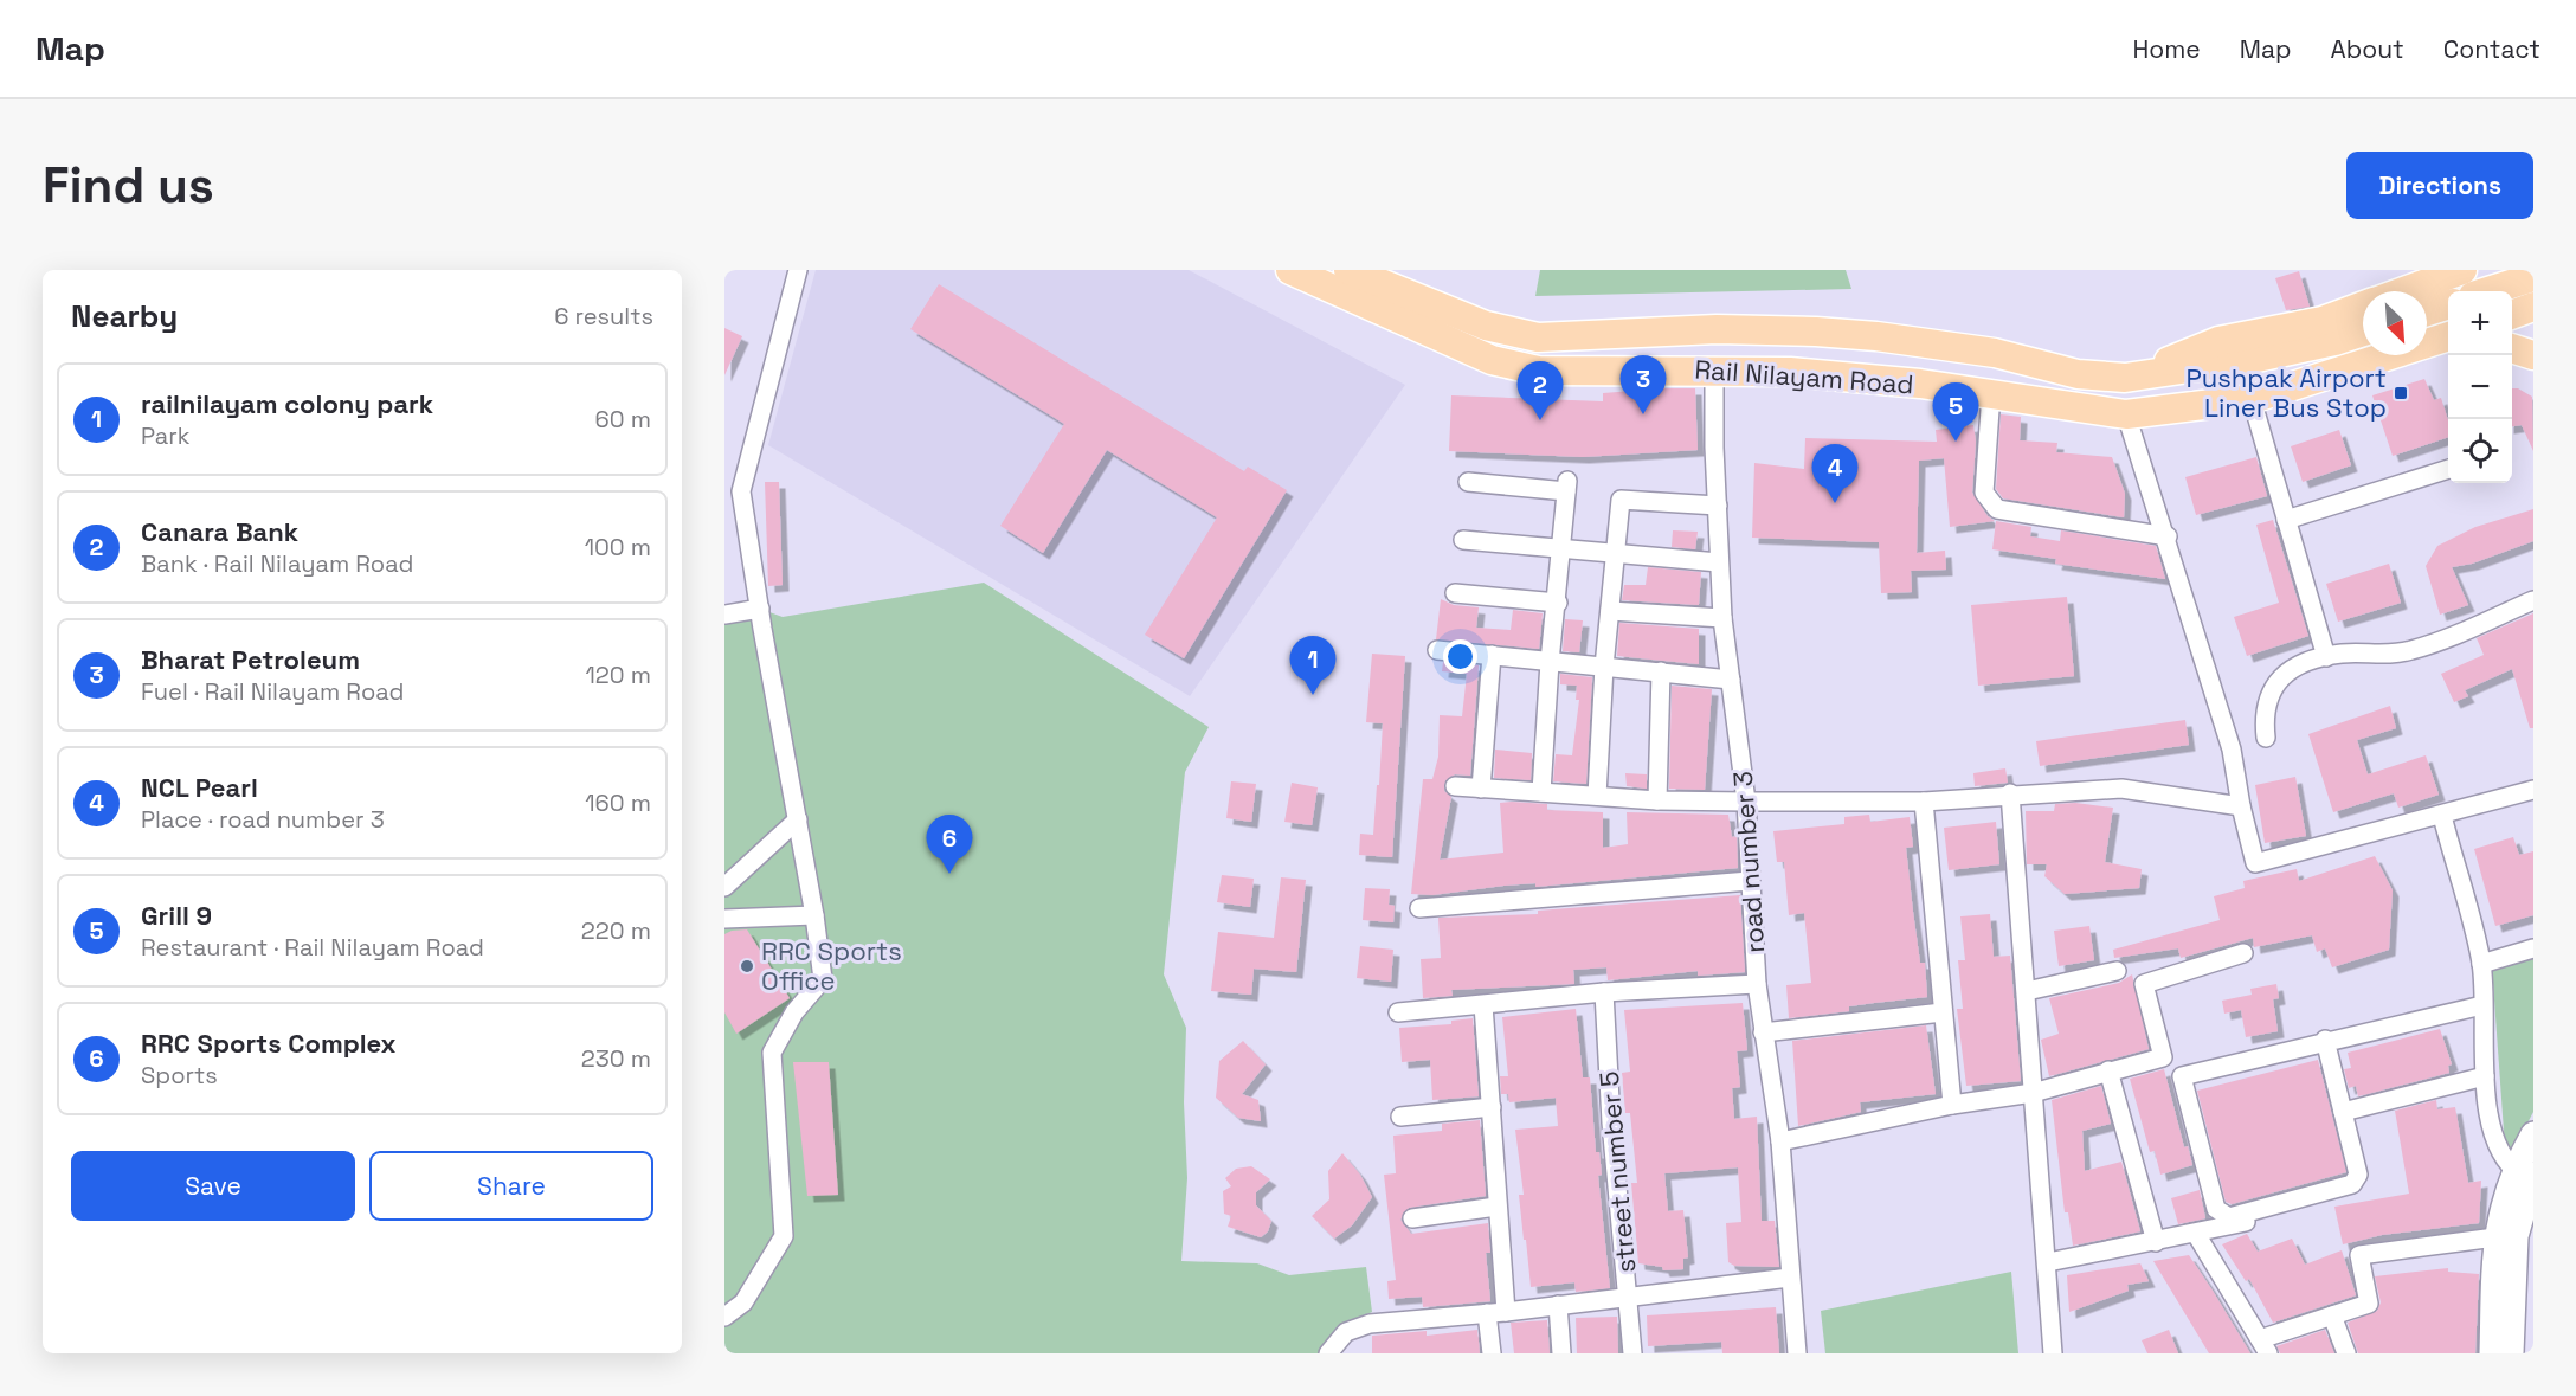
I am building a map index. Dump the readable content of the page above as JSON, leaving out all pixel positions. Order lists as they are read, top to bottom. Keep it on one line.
{"streets":{"main road":["Rail Nilayam Road"],"street":["road number 3","street number 5"]},"crossings":[["Rail Nilayam Road","road number 3"]],"places":{"transit":["Pushpak Airport Liner Bus Stop"],"other":["RRC Sports Office"]},"north":"bottom right","page":{"header":"Map","nav":["Home","Map","About","Contact"],"buttons":["Directions",["Save","Share"]],"title":"Find us","heading":["Nearby","6 results"],"map_buttons":["+","−"],"pins":["3","2","5","4","1","6"],"list":[{"mark":"1","name":"railnilayam colony park","note":"Park","value":"60 m"},{"mark":"2","name":"Canara Bank","note":"Bank · Rail Nilayam Road","value":"100 m"},{"mark":"3","name":"Bharat Petroleum","note":"Fuel · Rail Nilayam Road","value":"120 m"},{"mark":"4","name":"NCL Pearl","note":"Place · road number 3","value":"160 m"},{"mark":"5","name":"Grill 9","note":"Restaurant · Rail Nilayam Road","value":"220 m"},{"mark":"6","name":"RRC Sports Complex","note":"Sports","value":"230 m"}]}}
